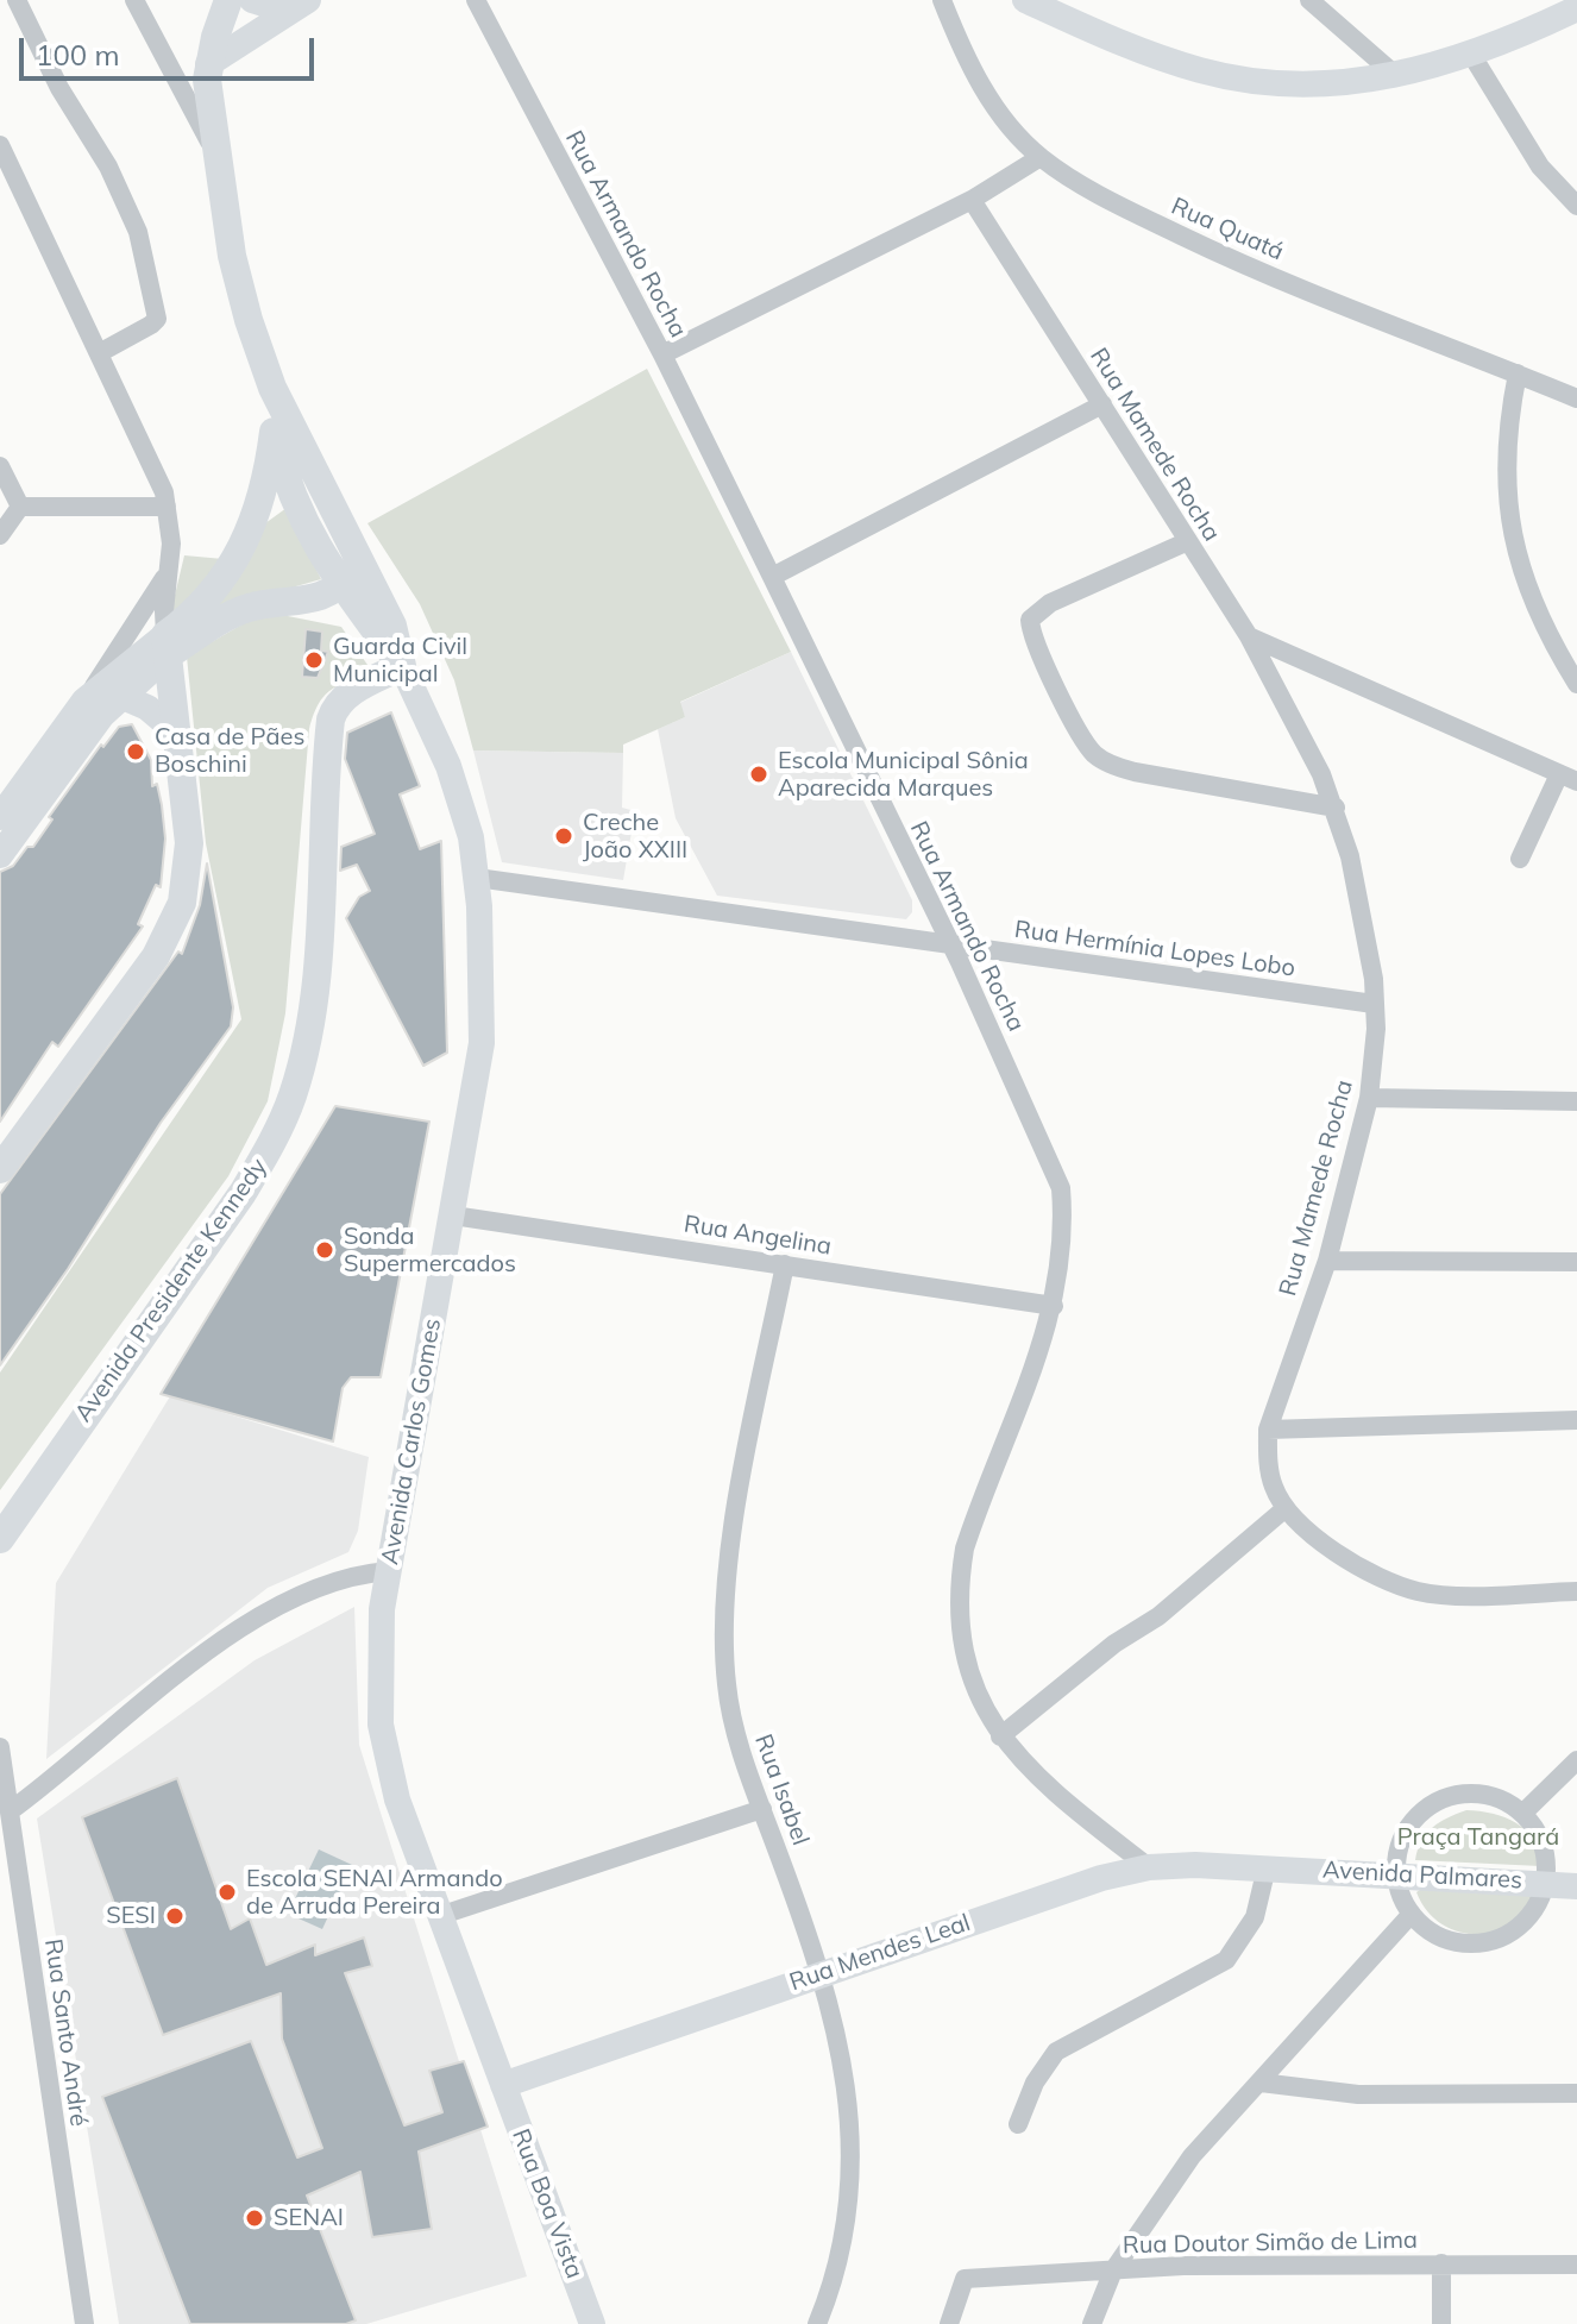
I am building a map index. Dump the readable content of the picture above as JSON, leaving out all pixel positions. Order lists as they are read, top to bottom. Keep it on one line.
{"streets":{"main road":["Avenida Presidente Kennedy","Avenida Carlos Gomes","Avenida Palmares","Rua Mendes Leal","Rua Boa Vista"],"street":["Rua Quatá","Rua Armando Rocha","Rua Mamede Rocha","Rua Hermínia Lopes Lobo","Rua Angelina","Rua Isabel","Rua Santo André","Rua Doutor Simão de Lima"]},"crossings":[["Rua Armando Rocha","Rua Hermínia Lopes Lobo"],["Rua Armando Rocha","Rua Angelina"],["Rua Armando Rocha","Rua Mendes Leal"],["Rua Mamede Rocha","Rua Hermínia Lopes Lobo"],["Rua Hermínia Lopes Lobo","Avenida Carlos Gomes"],["Rua Angelina","Avenida Carlos Gomes"],["Rua Angelina","Rua Isabel"],["Avenida Presidente Kennedy","Avenida Carlos Gomes"],["Avenida Carlos Gomes","Rua Mendes Leal"],["Avenida Carlos Gomes","Rua Boa Vista"],["Rua Isabel","Rua Mendes Leal"],["Avenida Palmares","Rua Mendes Leal"],["Rua Mendes Leal","Rua Boa Vista"]],"parks":["Praça Tangará"],"places":["Guarda Civil Municipal","Casa de Pães Boschini","Escola Municipal Sônia Aparecida Marques","Creche João XXIII","Sonda Supermercados","Escola SENAI Armando de Arruda Pereira","SESI","SENAI"],"scale_bar":"100 m"}
